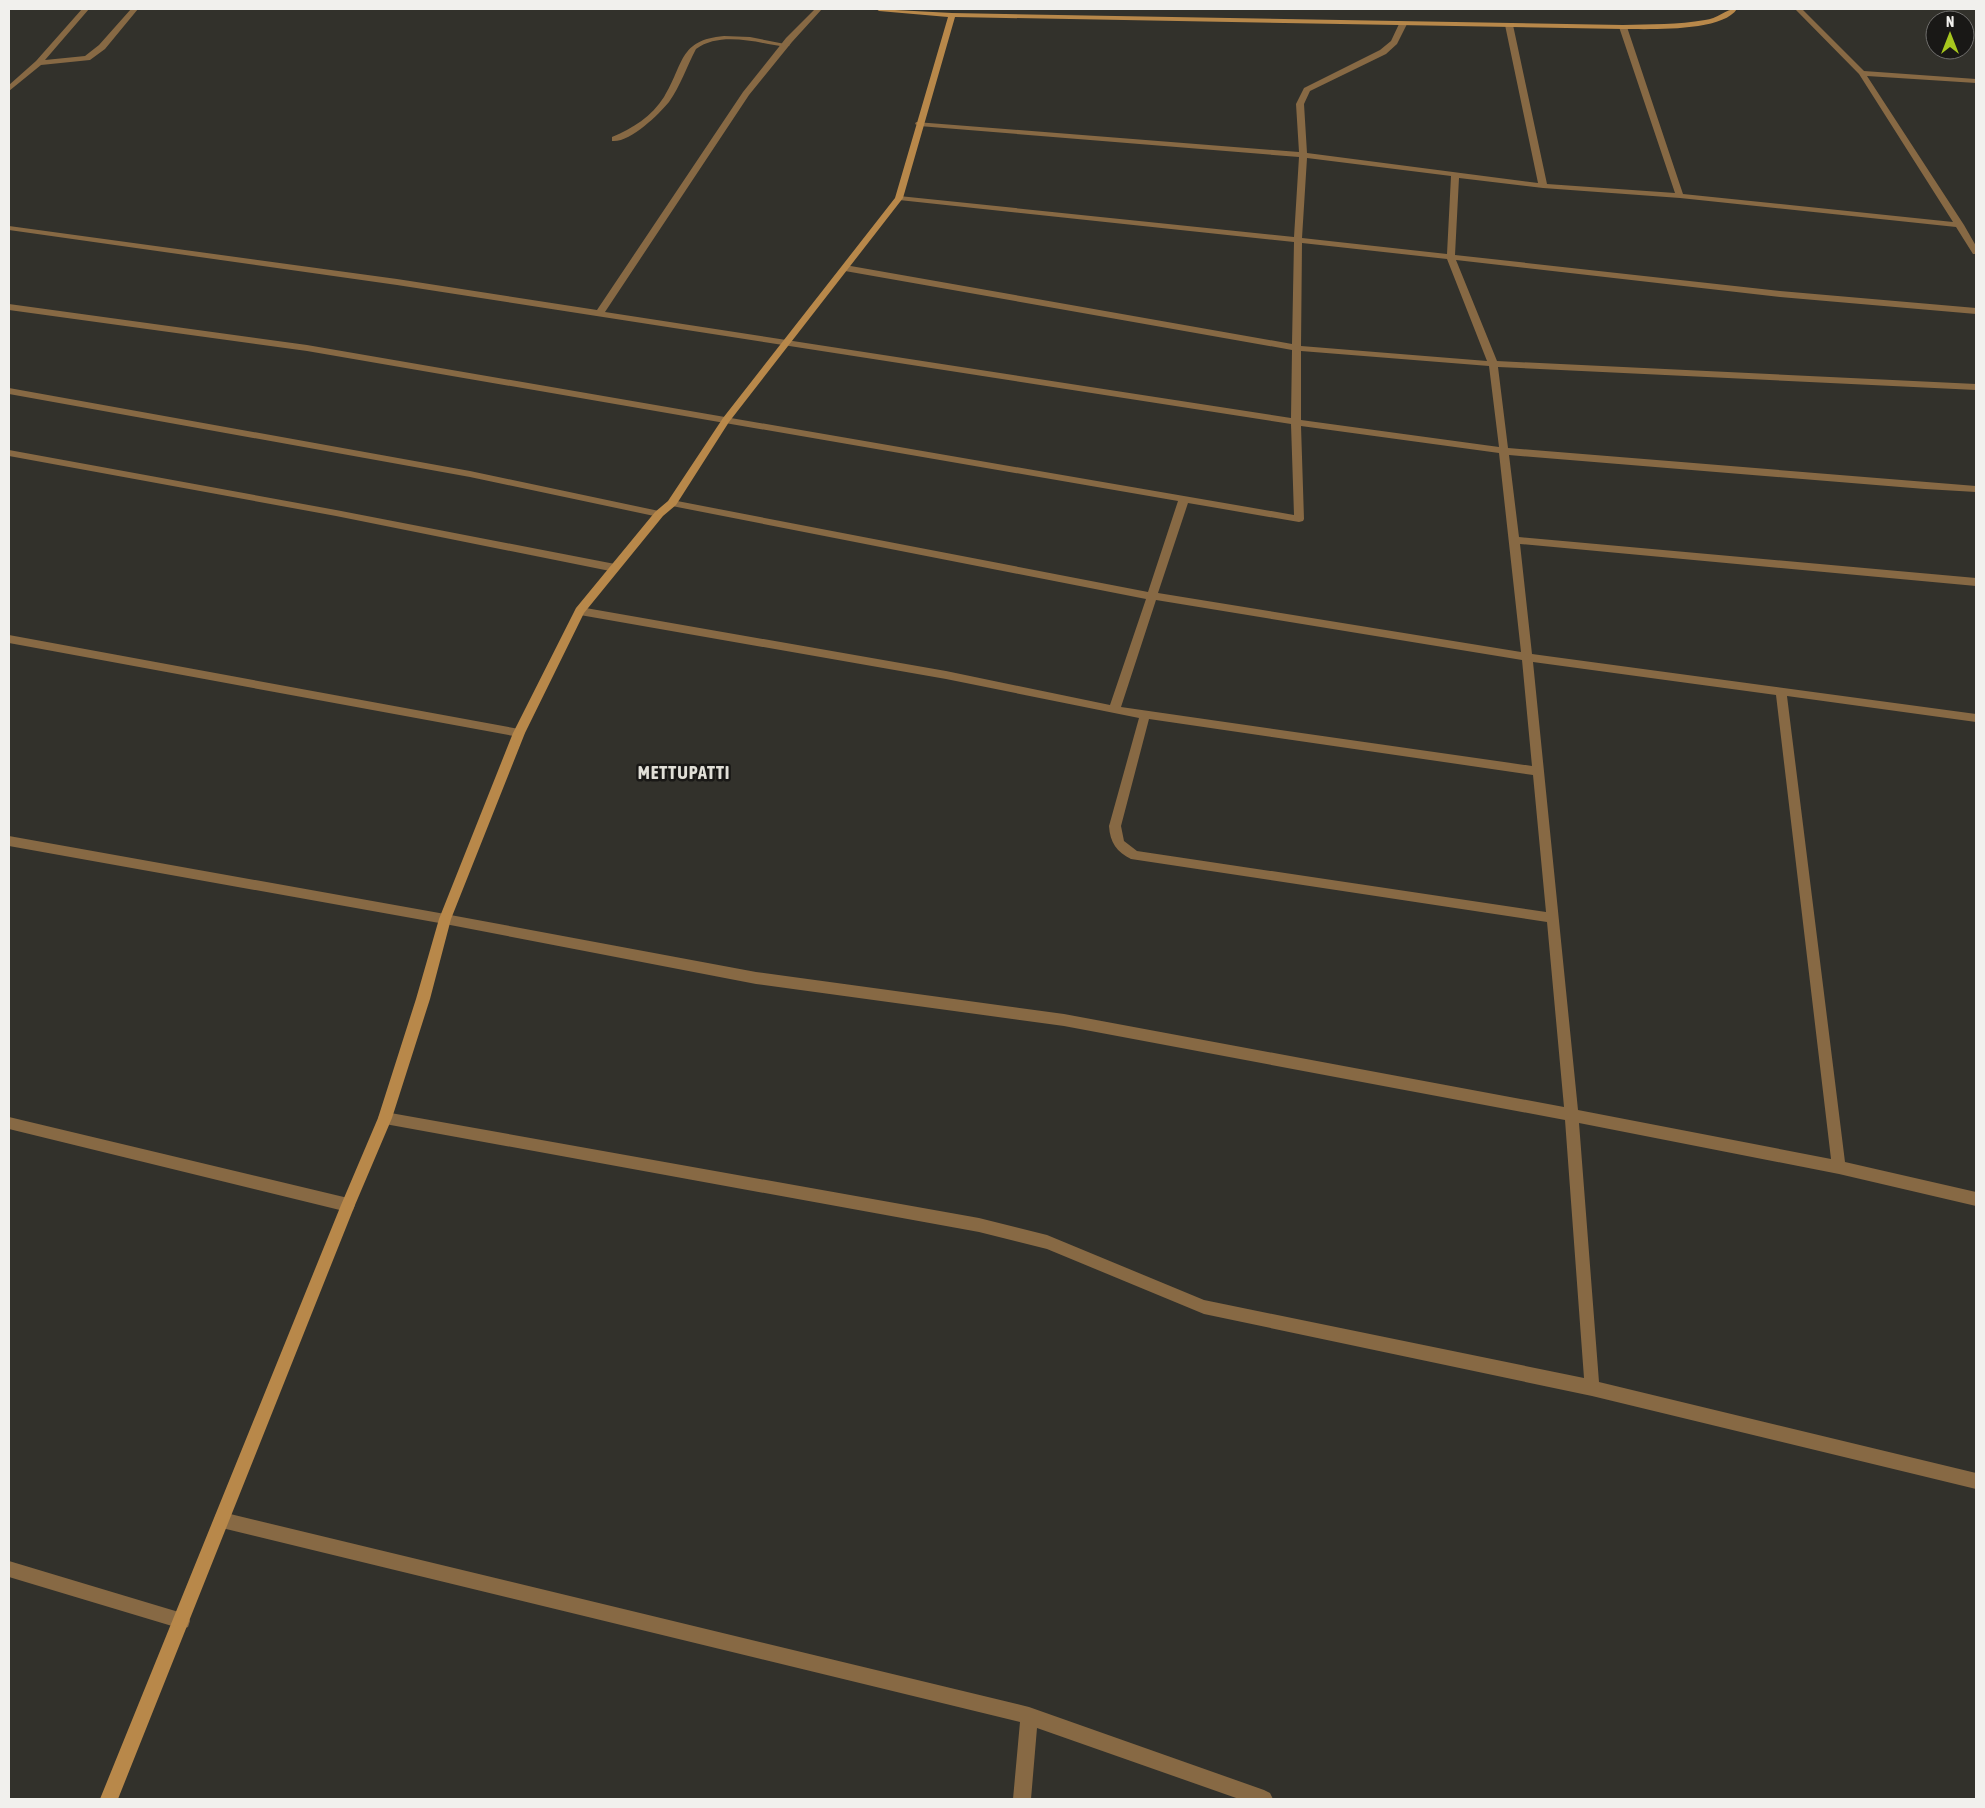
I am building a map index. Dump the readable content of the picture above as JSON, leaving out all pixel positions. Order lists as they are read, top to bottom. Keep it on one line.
{"districts":["METTUPATTI"],"north":"top"}
